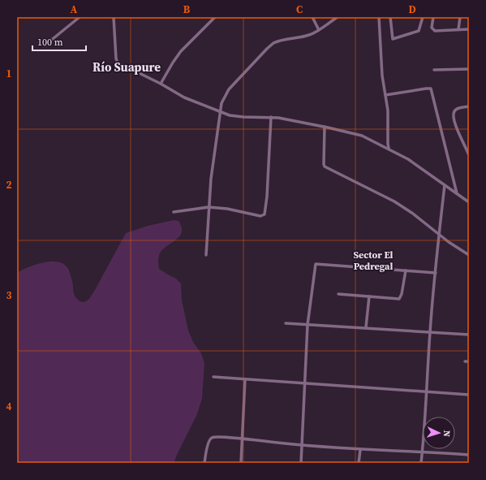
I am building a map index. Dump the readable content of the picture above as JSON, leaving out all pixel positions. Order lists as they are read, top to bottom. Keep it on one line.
{"districts":["Río Suapure","Sector El Pedregal"],"scale_bar":"100 m","north":"right","grid":{"columns":["A","B","C","D"],"rows":["1","2","3","4"]}}
